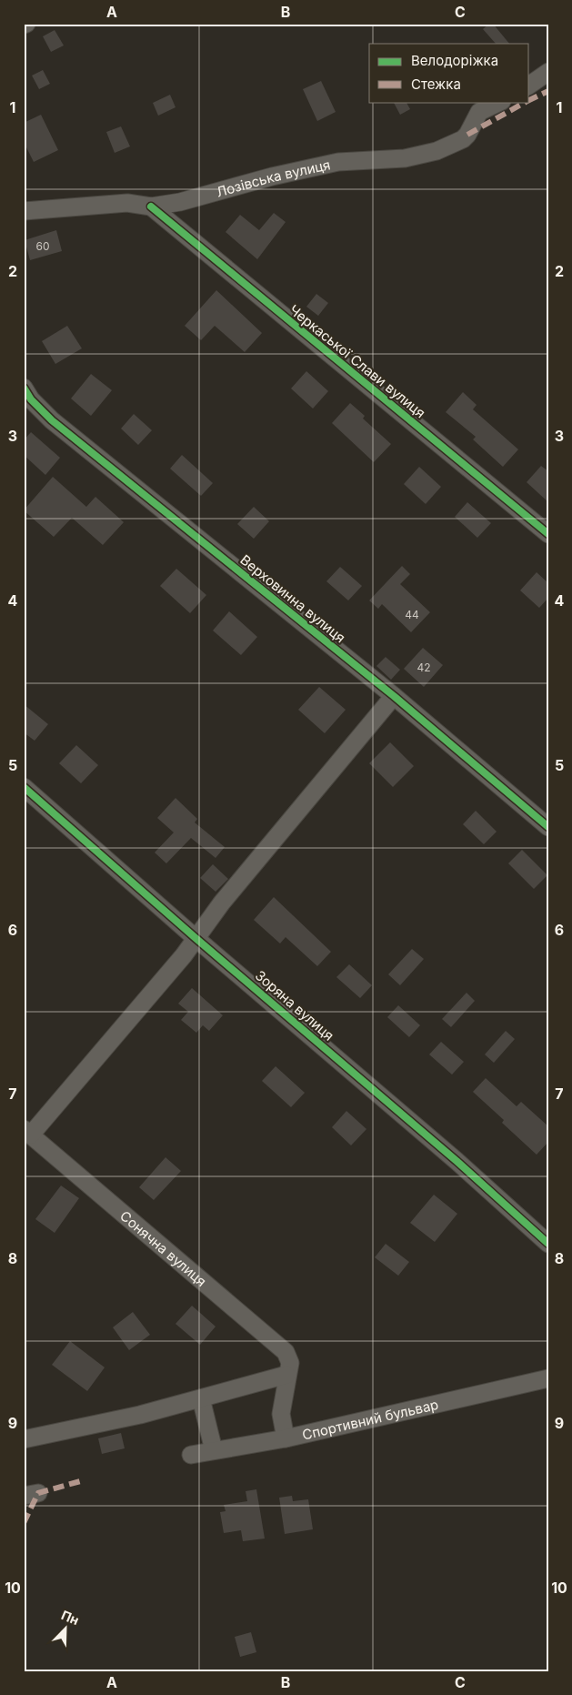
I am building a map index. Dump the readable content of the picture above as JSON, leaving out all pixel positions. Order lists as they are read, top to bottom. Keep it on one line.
{"streets":{"street":["Лозівська вулиця","Черкаської Слави вулиця","Верховинна вулиця","Зоряна вулиця","Сонячна вулиця","Спортивний бульвар"]},"crossings":[["Лозівська вулиця","Черкаської Слави вулиця"],["Сонячна вулиця","Спортивний бульвар"]],"house_numbers":["60","44","42"],"legend":["Велодоріжка","Стежка"],"north":"top right","grid":{"columns":["A","B","C"],"rows":["1","2","3","4","5","6","7","8","9","10"]}}
